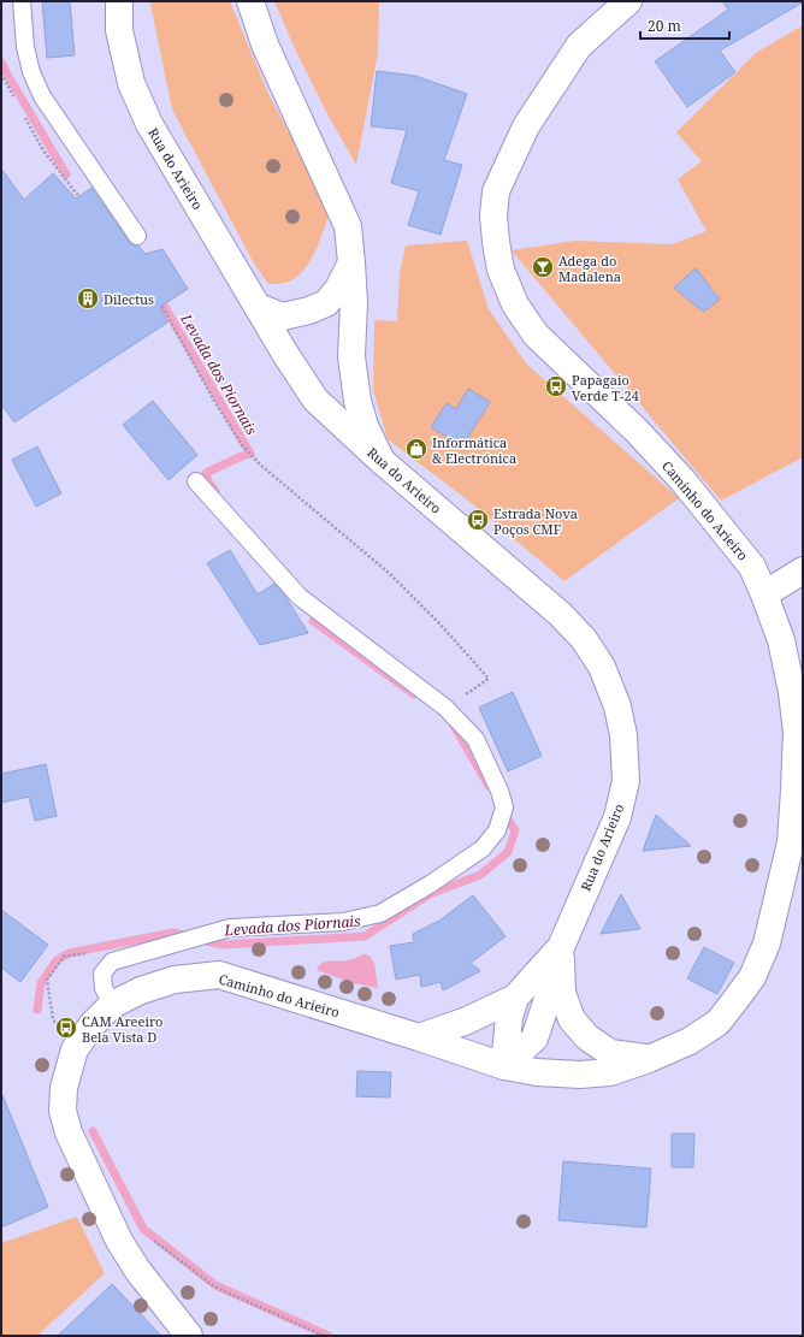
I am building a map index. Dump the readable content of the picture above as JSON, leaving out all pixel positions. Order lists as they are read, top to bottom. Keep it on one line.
{"streets":{"main road":["Rua do Arieiro","Caminho do Arieiro"]},"crossings":[["Rua do Arieiro","Caminho do Arieiro"]],"water":["Levada dos Piornais"],"places":{"bar":["Adega do Madalena"],"building":["Dilectus"],"bus stop":["Papagaio Verde T-24","Estrada Nova Poços CMF","CAM Areeiro Bela Vista D"],"shop":["Informática & Electrónica"]},"scale_bar":"20 m"}
